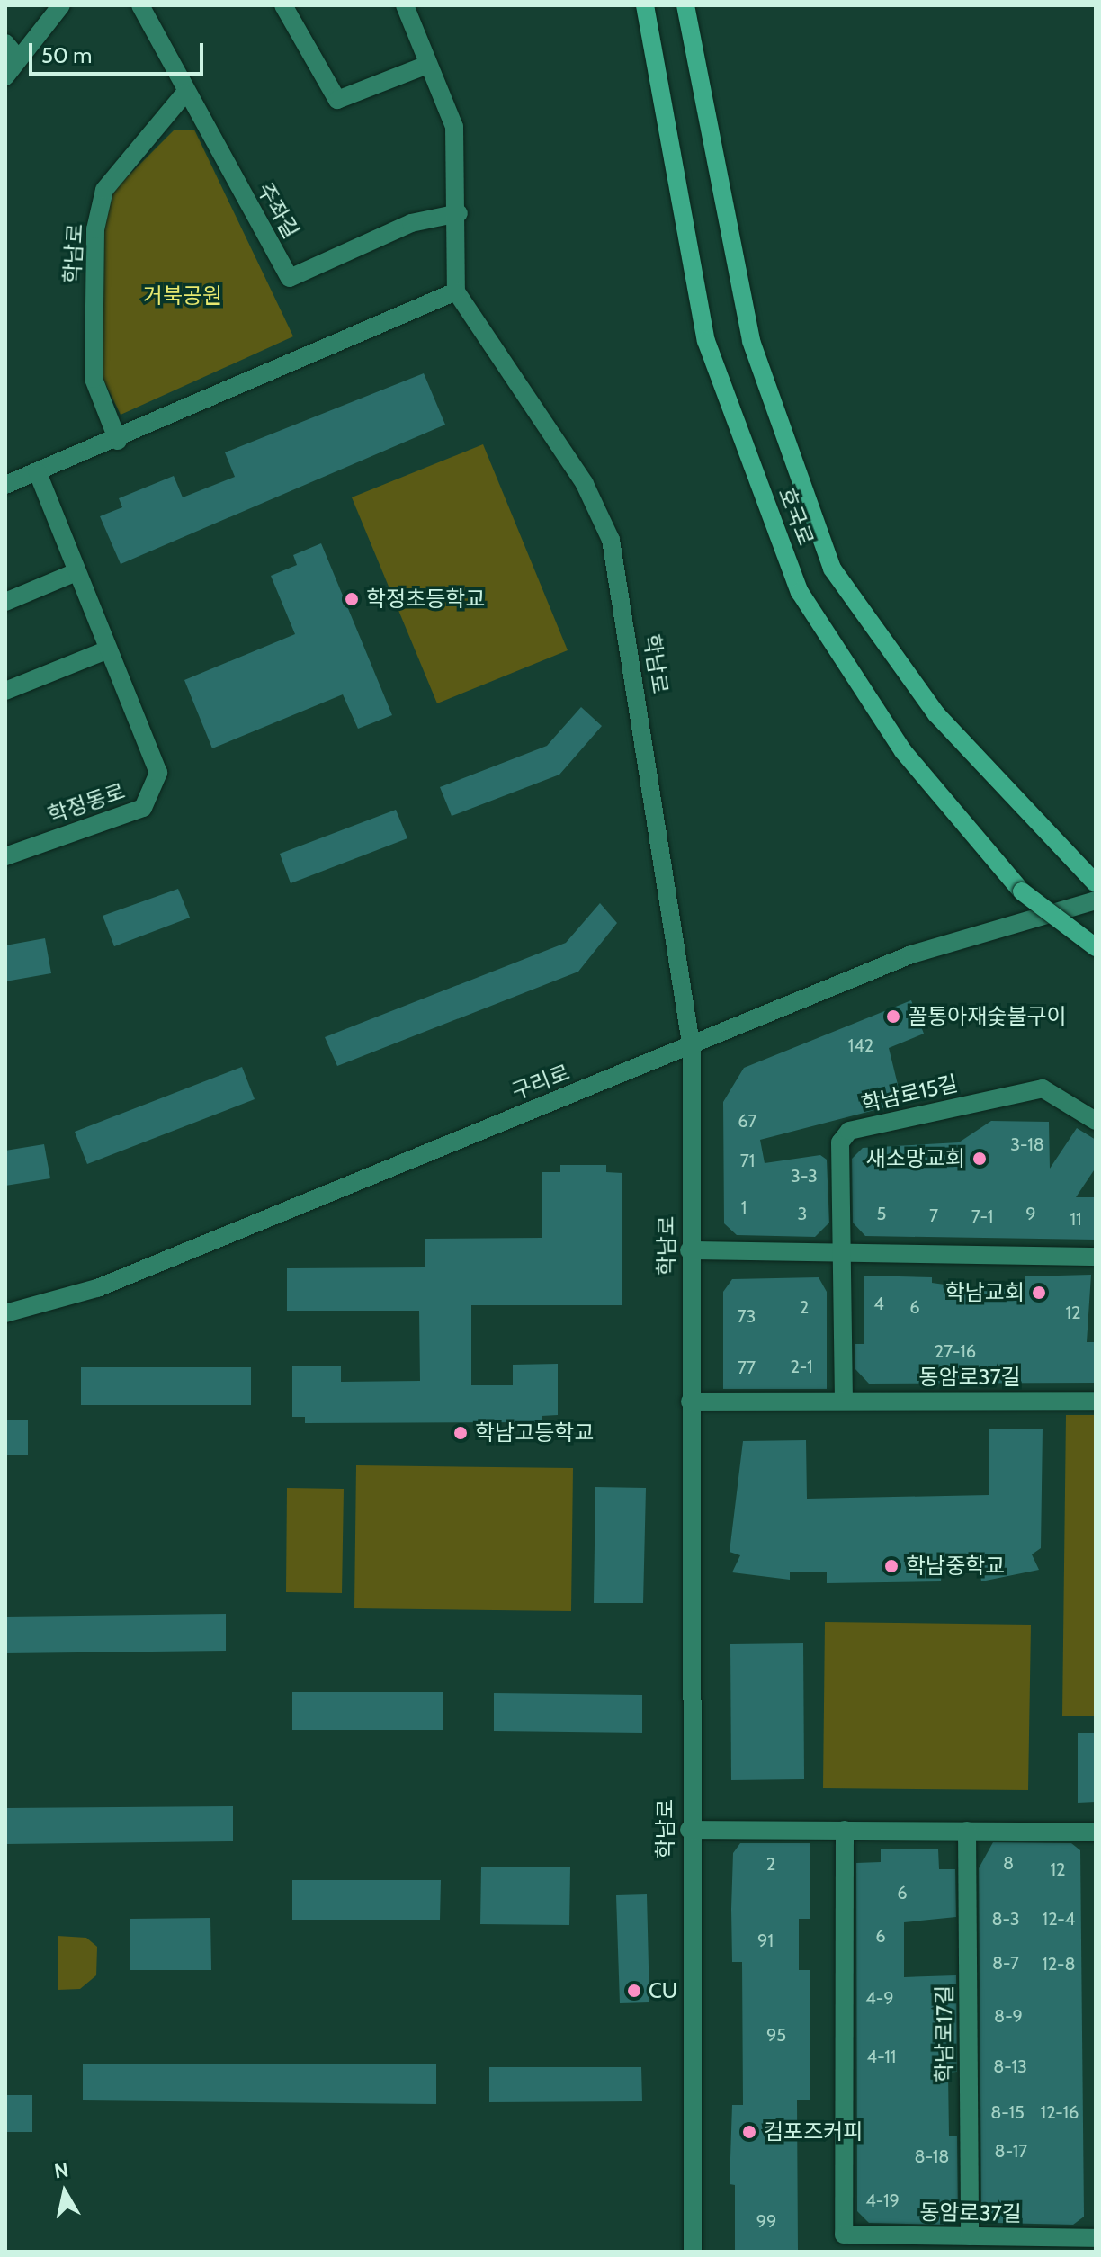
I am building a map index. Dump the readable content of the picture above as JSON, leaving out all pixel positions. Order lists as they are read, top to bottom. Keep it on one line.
{"streets":{"main road":["호국로"],"street":["주좌길","학남로","학정동로","구리로","학남로15길","동암로37길","학남로17길"]},"crossings":[["주좌길","학남로"],["학남로","구리로"],["학남로","동암로37길"],["학남로15길","동암로37길"],["동암로37길","학남로17길"]],"parks":["거북공원"],"places":["학정초등학교","꼴통아재숯불구이","새소망교회","학남교회","학남고등학교","학남중학교","CU","컴포즈커피"],"house_numbers":["142","67","3-18","71","3-3","1","3","5","9","7","7-1","11","4","2","6","12","73","27-16","2-1","77","8","2","12","6","8-3","12-4","6","91","8-7","12-8","4-9","8-9","95","4-11","8-13","8-15","12-16","8-17","8-18","4-19","99"],"scale_bar":"50 m","north":"top"}
